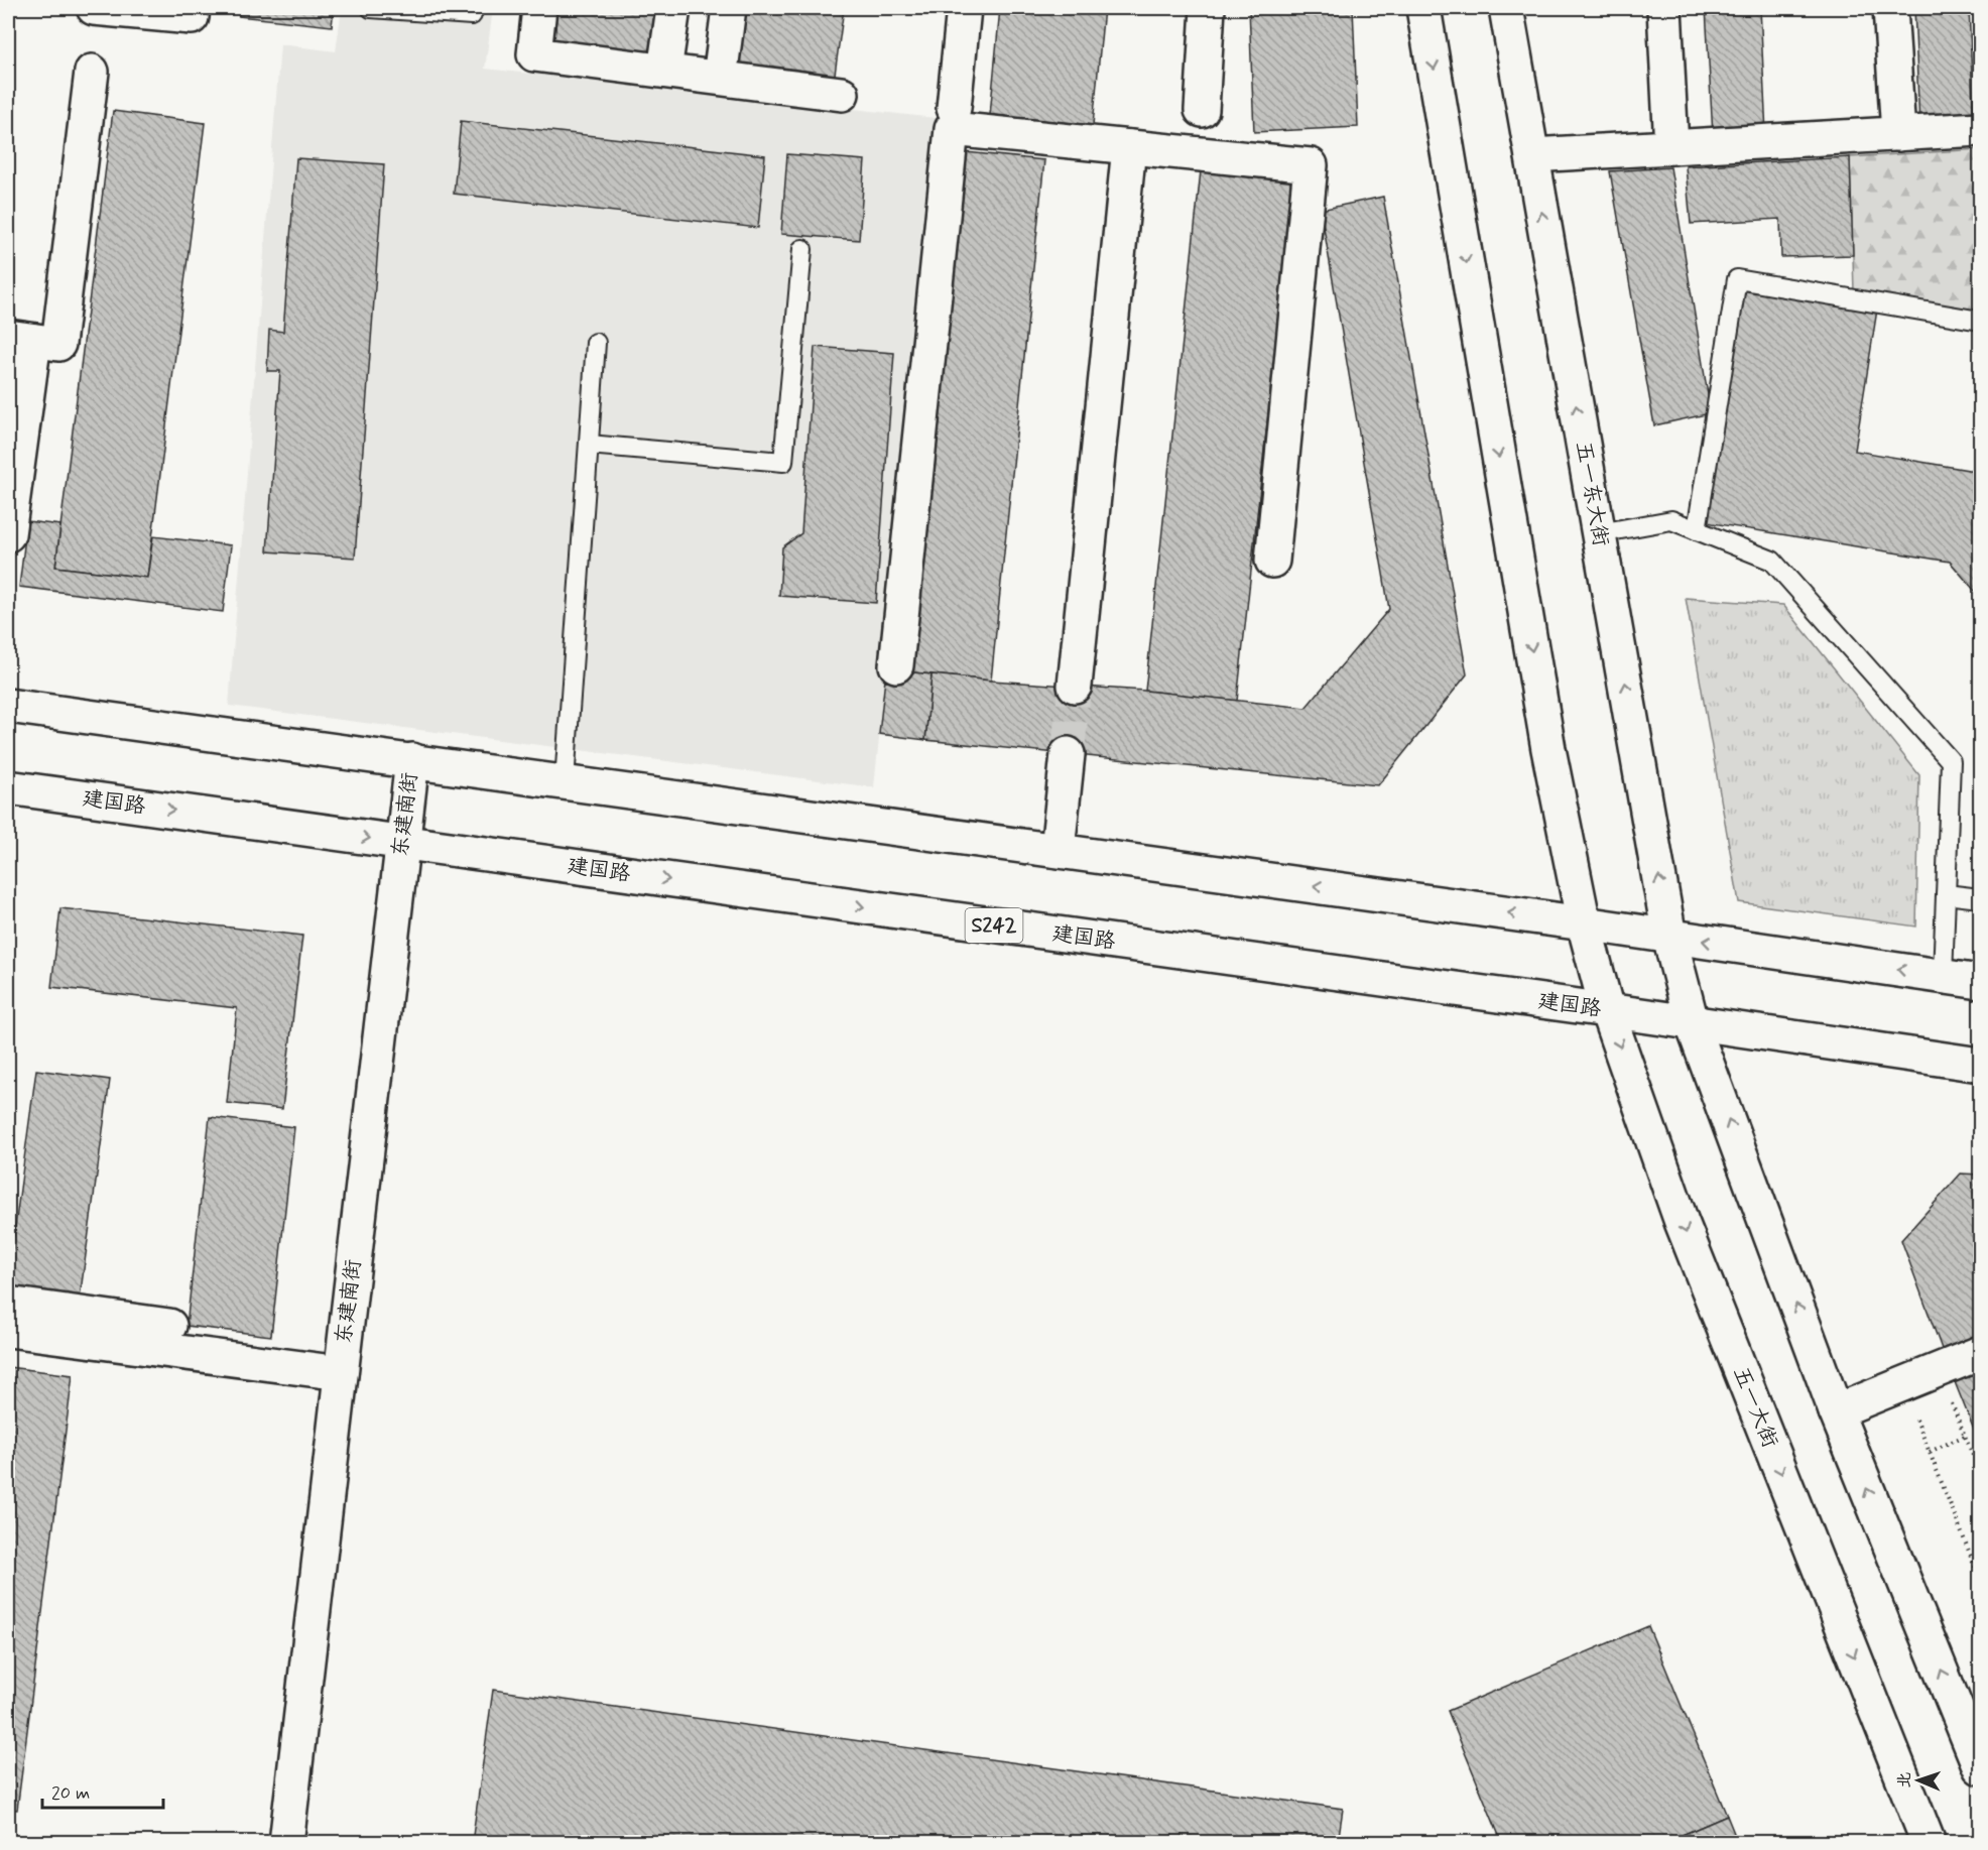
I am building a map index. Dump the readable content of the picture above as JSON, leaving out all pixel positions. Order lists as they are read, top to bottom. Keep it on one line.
{"streets":{"main road":["五一东大街","建国路","东建南街","S242","五一大街"]},"crossings":[["五一东大街","建国路"],["建国路","东建南街"],["建国路","五一大街"]],"scale_bar":"20 m","north":"left"}
